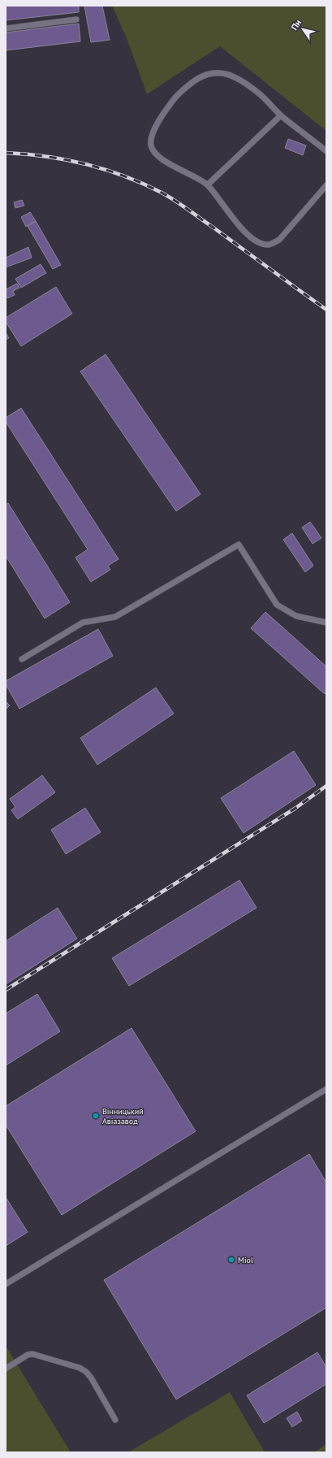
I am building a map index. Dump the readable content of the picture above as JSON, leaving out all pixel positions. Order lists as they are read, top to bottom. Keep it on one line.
{"places":["Вінницький Авіазавод","Miol"],"north":"top left"}
